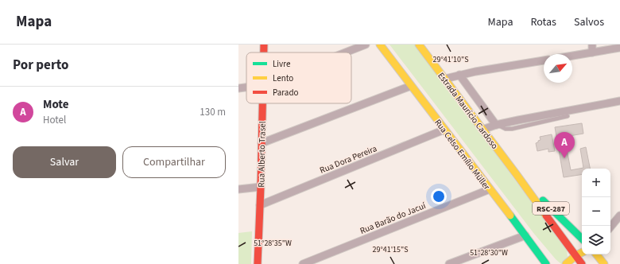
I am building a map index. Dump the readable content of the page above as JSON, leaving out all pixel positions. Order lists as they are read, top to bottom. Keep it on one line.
{"streets":{"main road":["Estrada Maurício Cardoso","Rua Alberto Trasel","Rua Celso Emílio Müller","RSC-287"],"street":["Rua Dora Pereira","Rua Barão do Jacuí"]},"crossings":[["Rua Alberto Trasel","Rua Dora Pereira"],["Rua Celso Emílio Müller","Rua Dora Pereira"],["Rua Celso Emílio Müller","Rua Barão do Jacuí"]],"legend":["Livre","Lento","Parado"],"north":"top right","page":{"header":"Mapa","nav":["Mapa","Rotas","Salvos"],"heading":"Por perto","list":[{"mark":"A","name":"Mote","note":"Hotel","value":"130 m"}],"pins":"A","buttons":["Salvar","Compartilhar"],"map_buttons":["+","−"]},"coordinates":["29°41'10\"S","51°28'35\"W","29°41'15\"S","51°28'30\"W"]}
